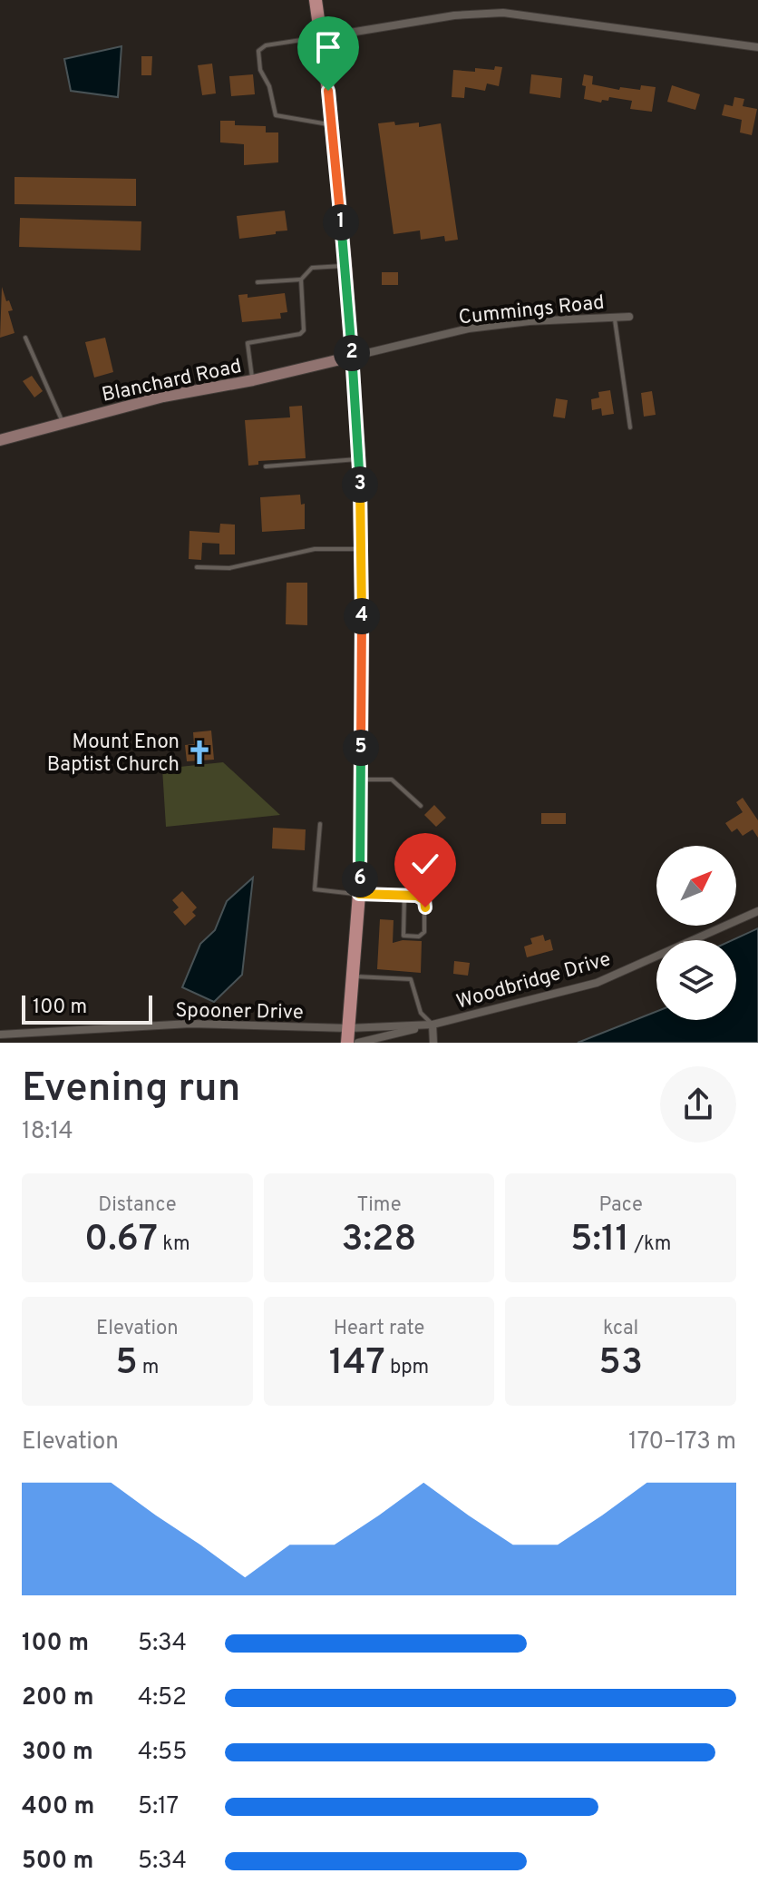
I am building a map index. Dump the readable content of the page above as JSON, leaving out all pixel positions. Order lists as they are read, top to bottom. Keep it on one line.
{"streets":{"street":["Cummings Road","Blanchard Road","Woodbridge Drive","Spooner Drive"]},"crossings":[["Cummings Road","Blanchard Road"],["Woodbridge Drive","Spooner Drive"]],"places":{"church":["Mount Enon Baptist Church"]},"scale_bar":"100 m","north":"top right","page":{"pins":["1","2","3","4","5","6"],"scale":"100 m","heading":["Evening run","18:14"],"stats":[["Distance","0.67 km"],["Time","3:28"],["Pace","5:11 /km"],["Elevation","5 m"],["Heart rate","147 bpm"],["kcal","53"]],"chart":["Elevation","170–173 m"],"list":[{"name":"100 m","note":"5:34"},{"name":"200 m","note":"4:52"},{"name":"300 m","note":"4:55"},{"name":"400 m","note":"5:17"},{"name":"500 m","note":"5:34"}]}}
